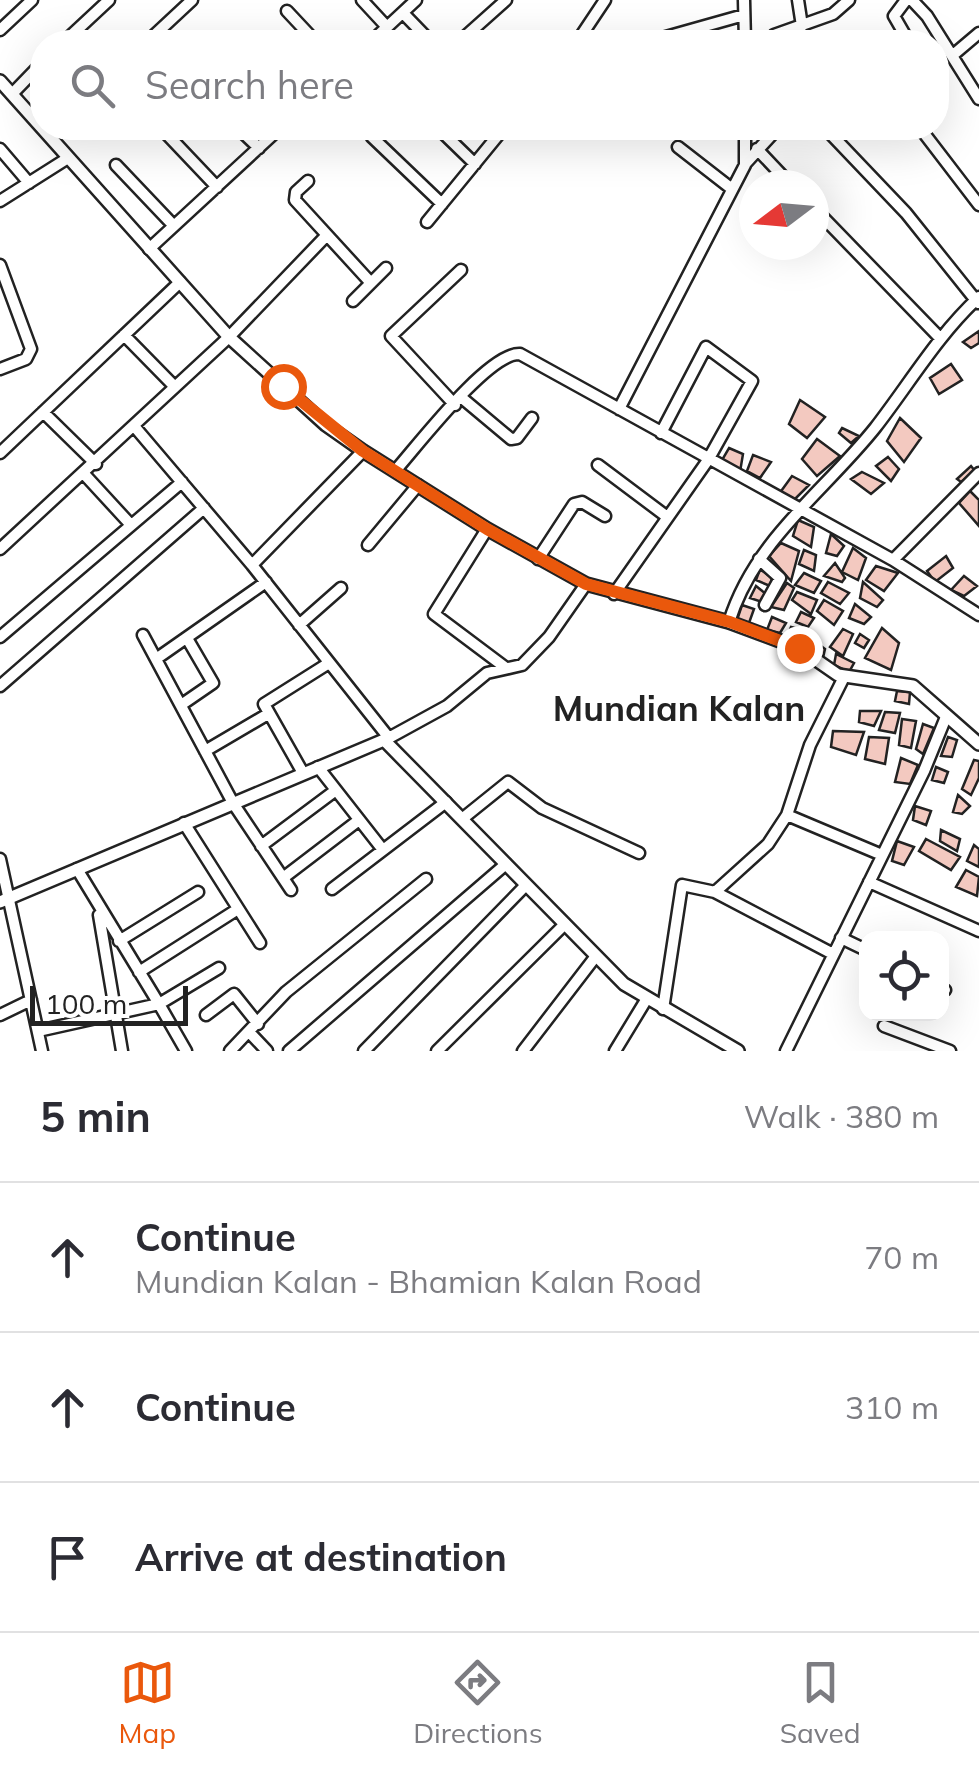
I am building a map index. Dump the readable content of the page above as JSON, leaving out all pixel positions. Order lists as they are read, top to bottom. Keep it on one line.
{"districts":["Mundian Kalan"],"scale_bar":"100 m","north":"left","page":{"search":"Search here","scale":"100 m","heading":["5 min","Walk · 380 m"],"list":[["Continue","Mundian Kalan - Bhamian Kalan Road","70 m"],["Continue","310 m"],"Arrive at destination"],"nav":["Map","Directions","Saved"]}}
